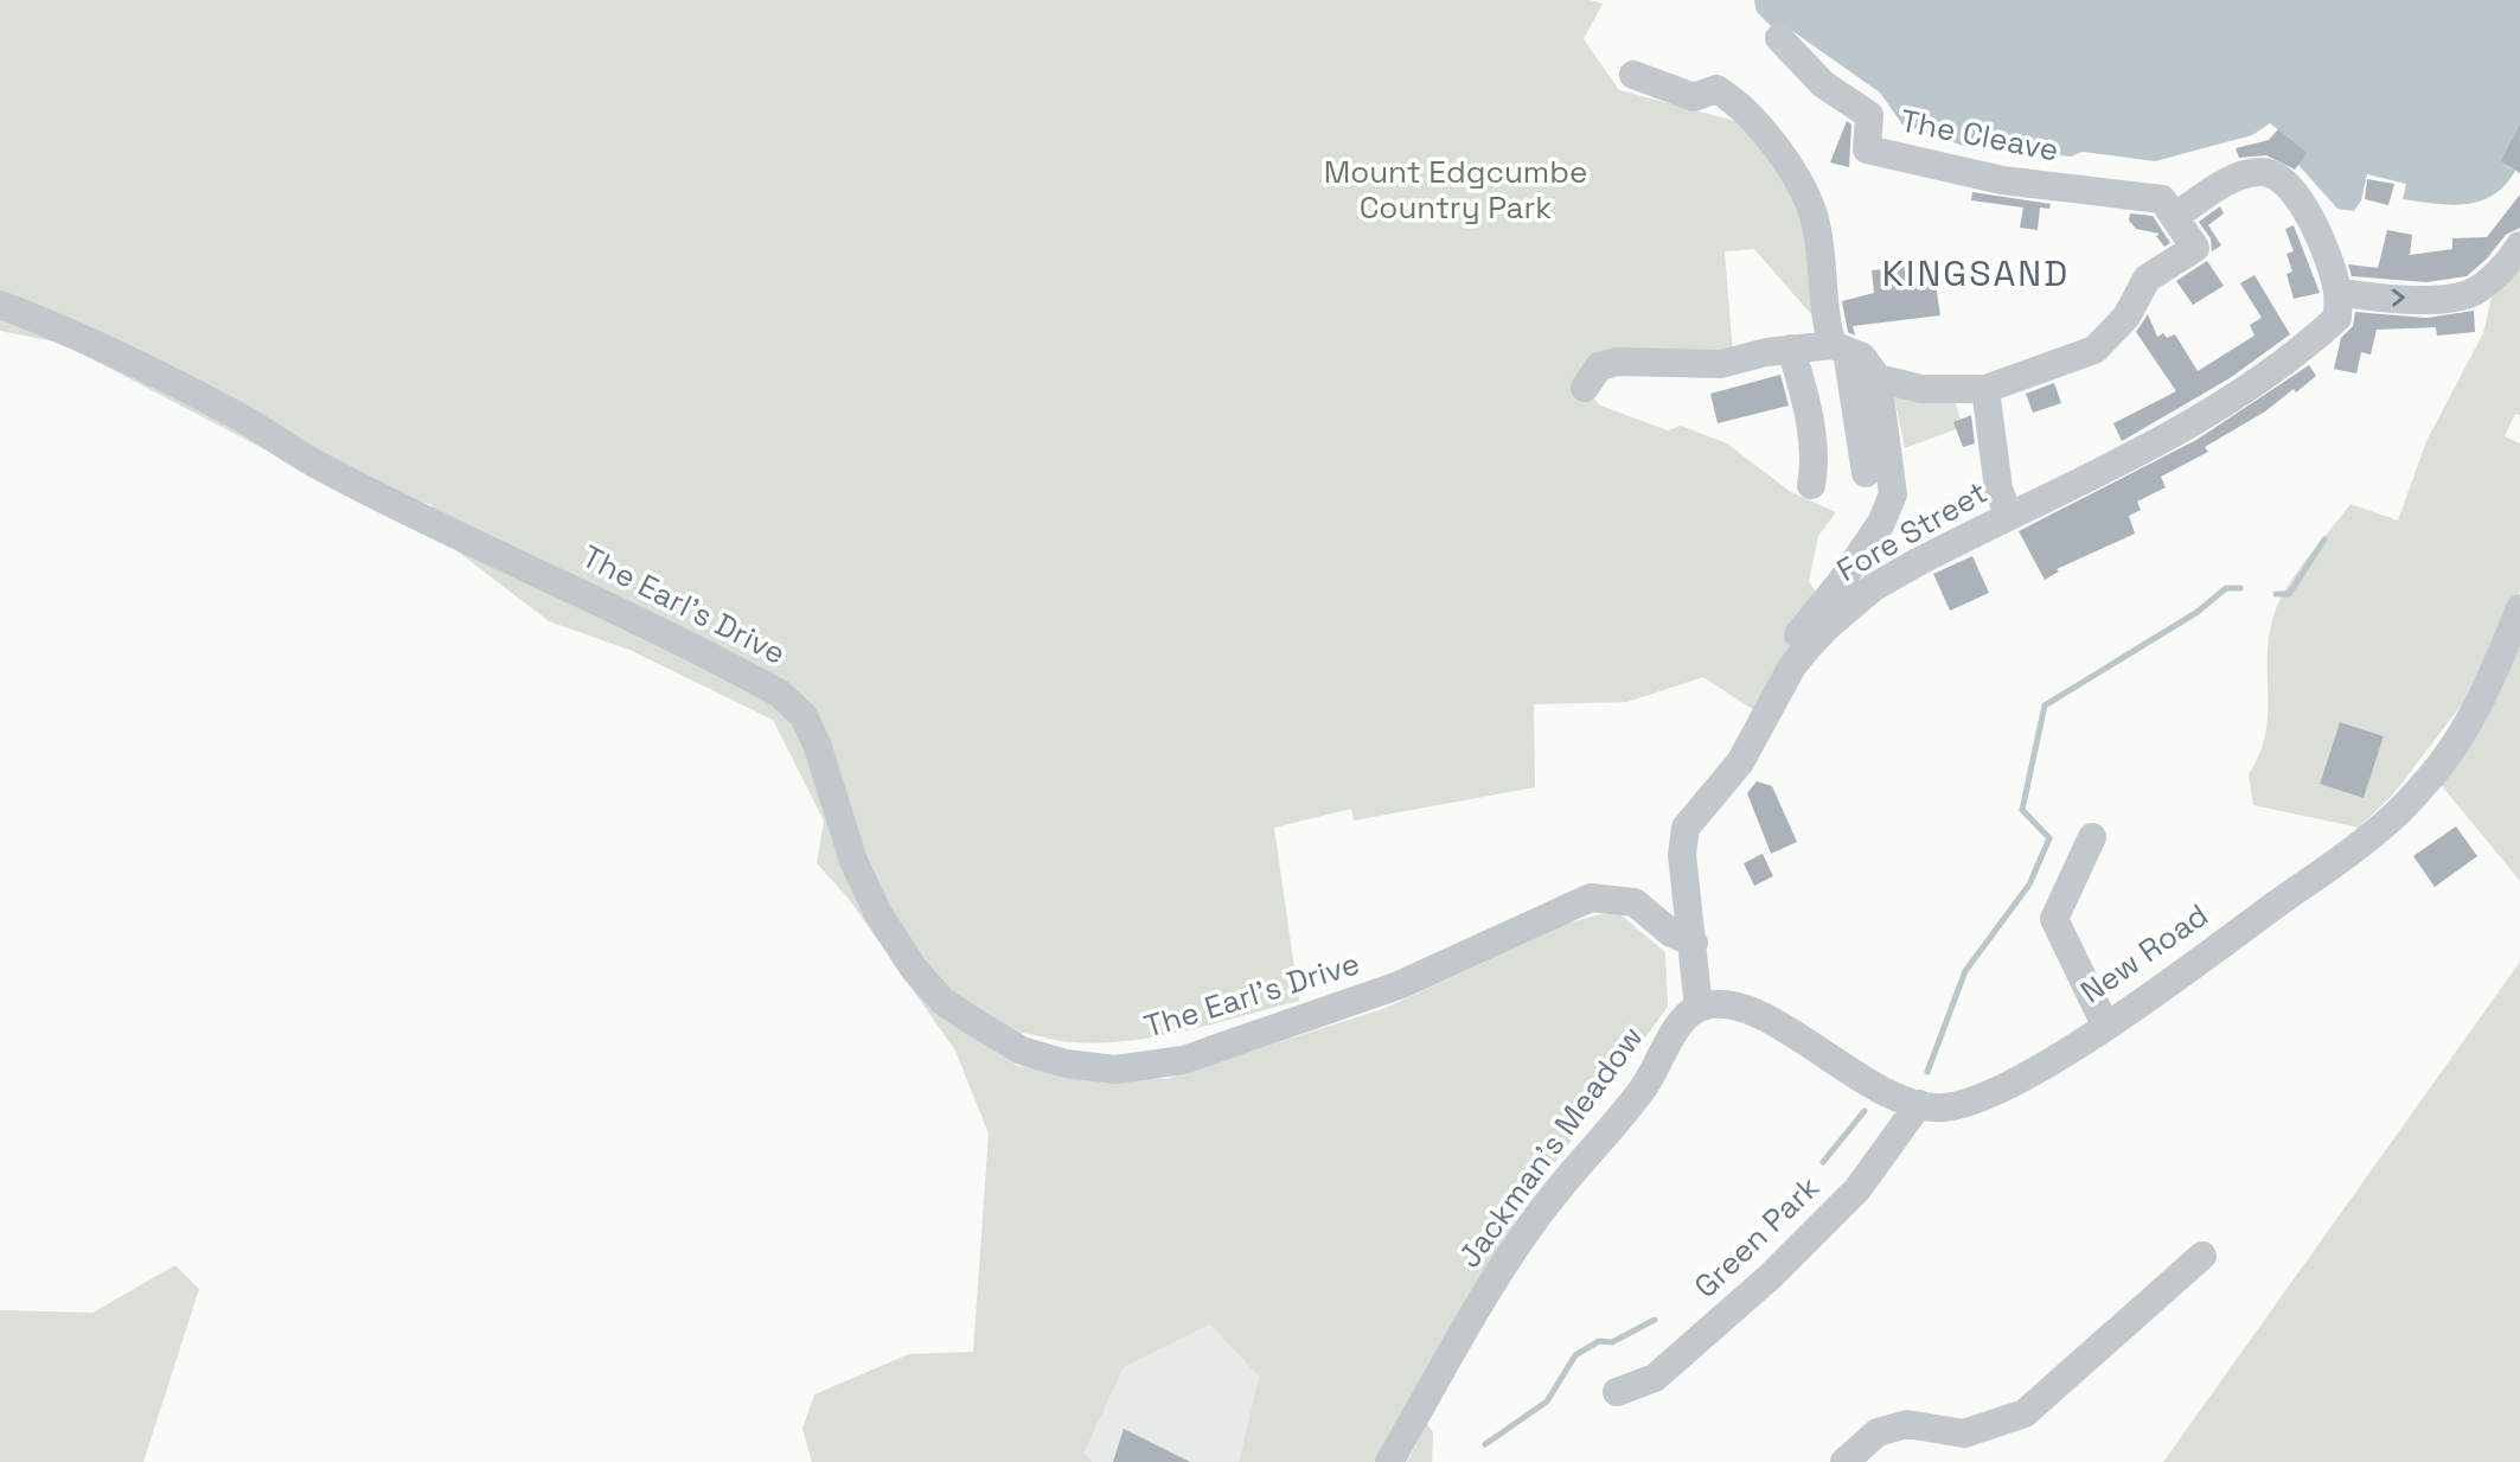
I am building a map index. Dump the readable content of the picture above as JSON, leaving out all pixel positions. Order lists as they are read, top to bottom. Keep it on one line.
{"streets":{"street":["The Cleave","Fore Street","The Earl's Drive","New Road","Jackman's Meadow","Green Park"]},"crossings":[["Fore Street","The Earl's Drive"],["Fore Street","New Road"],["Fore Street","Jackman's Meadow"],["New Road","Jackman's Meadow"],["New Road","Green Park"]],"districts":["KINGSAND"],"parks":["Mount Edgcumbe Country Park"]}
